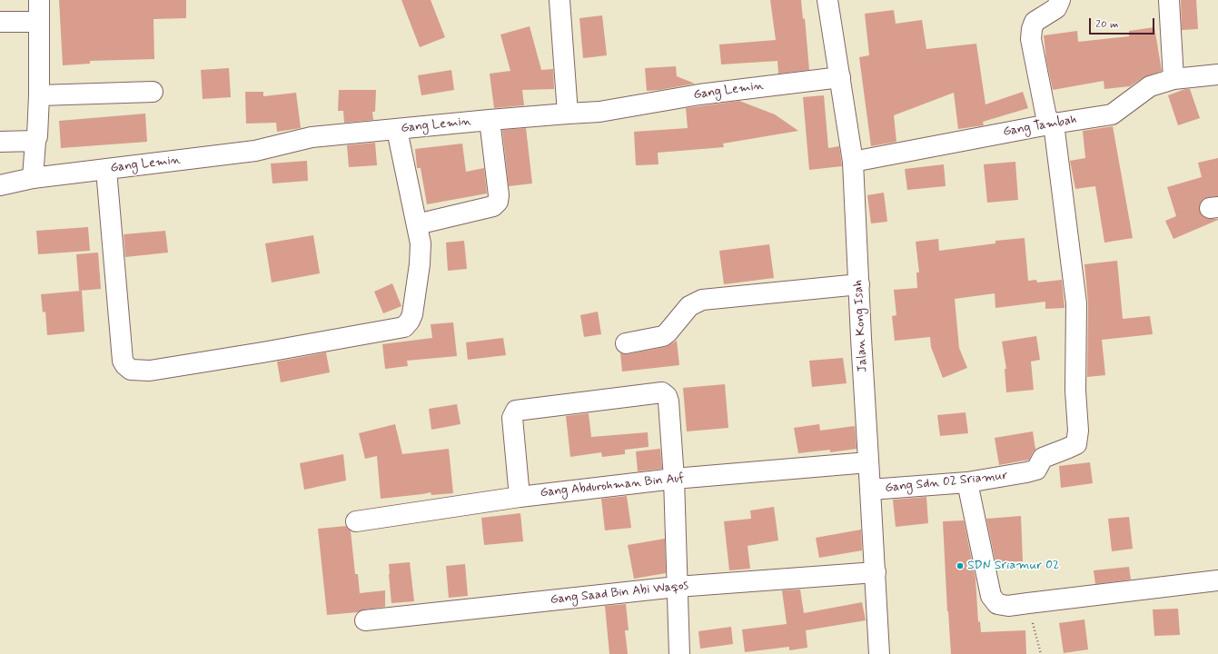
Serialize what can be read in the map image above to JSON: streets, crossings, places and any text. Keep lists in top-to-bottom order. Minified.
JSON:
{"streets":{"street":["Gang Lemin","Gang Tambah","Jalan Kong Isah","Gang Sdn 02 Sriamur","Gang Abdurohman Bin Auf","Gang Saad Bin Abi Waqos"]},"crossings":[["Gang Lemin","Jalan Kong Isah"],["Gang Tambah","Jalan Kong Isah"],["Gang Tambah","Gang Sdn 02 Sriamur"],["Jalan Kong Isah","Gang Sdn 02 Sriamur"],["Jalan Kong Isah","Gang Abdurohman Bin Auf"],["Jalan Kong Isah","Gang Saad Bin Abi Waqos"]],"places":["SDN Sriamur 02"],"scale_bar":"20 m"}
